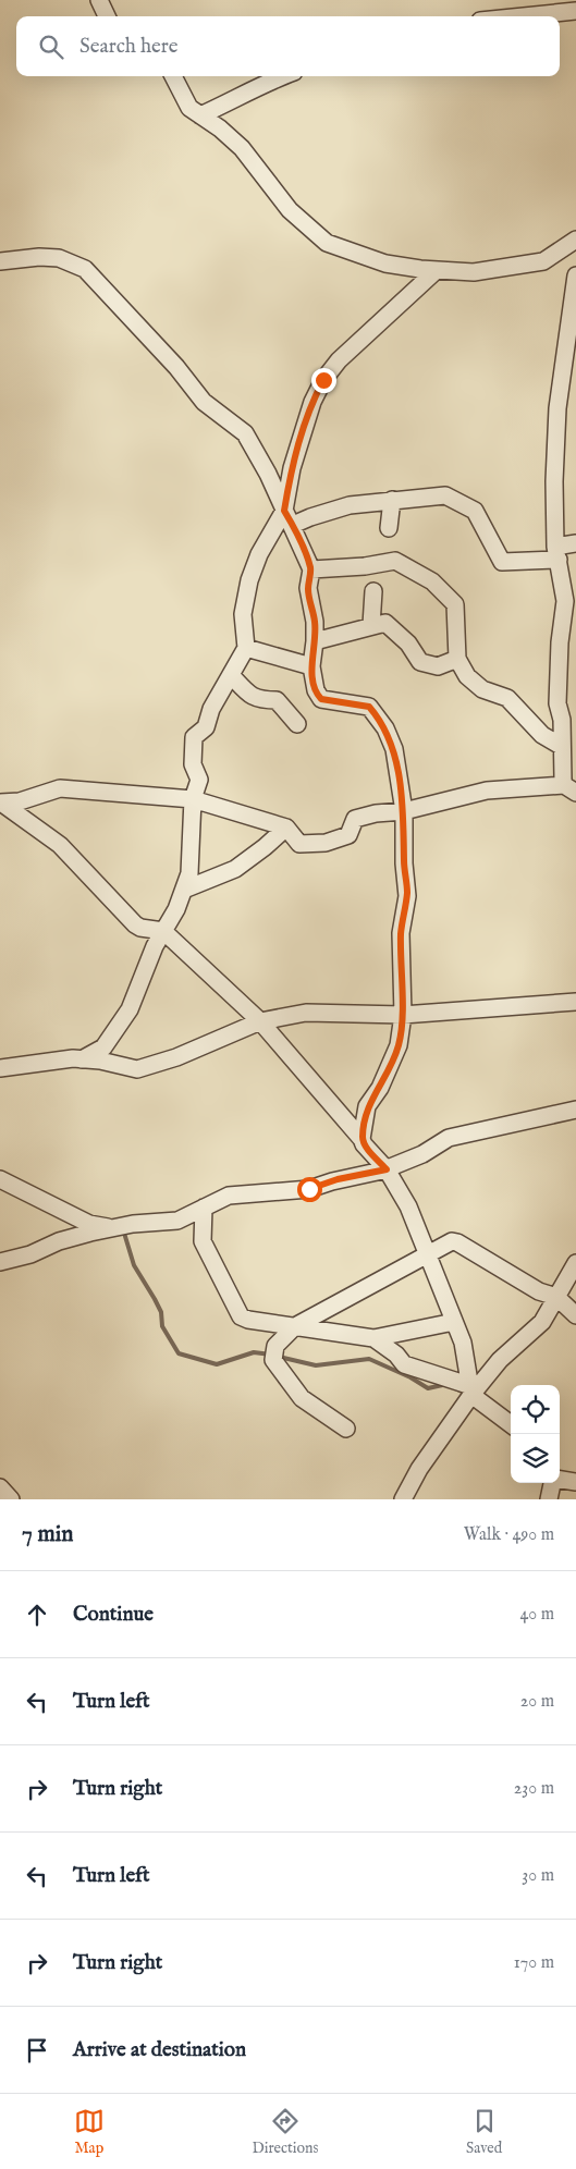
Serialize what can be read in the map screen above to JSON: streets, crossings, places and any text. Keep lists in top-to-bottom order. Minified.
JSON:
{"page":{"search":"Search here","heading":["7 min","Walk · 490 m"],"list":[["Continue","40 m"],["Turn left","20 m"],["Turn right","230 m"],["Turn left","30 m"],["Turn right","170 m"],"Arrive at destination"],"nav":["Map","Directions","Saved"]}}
